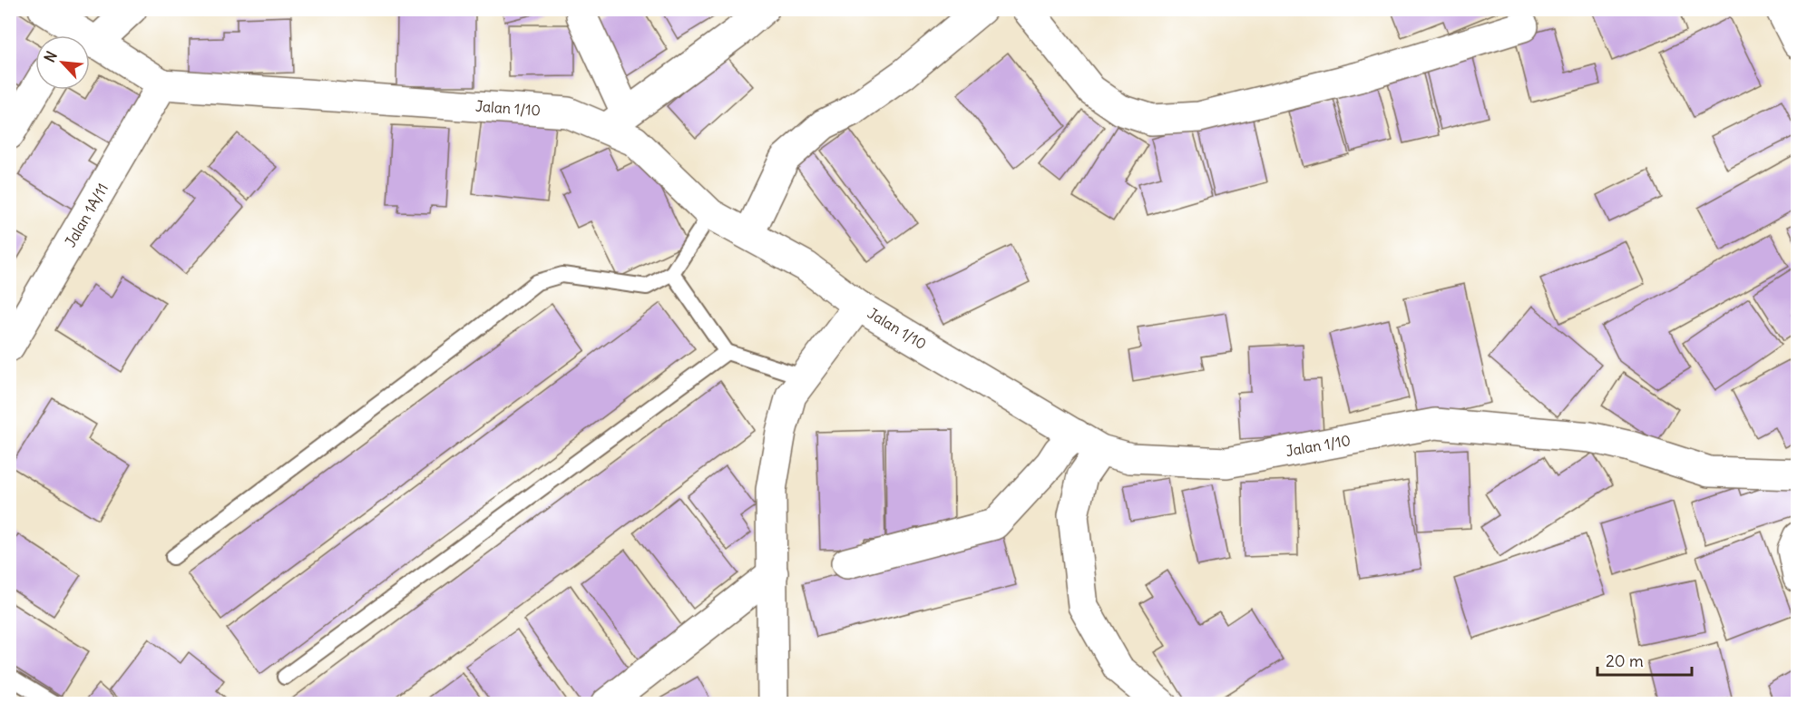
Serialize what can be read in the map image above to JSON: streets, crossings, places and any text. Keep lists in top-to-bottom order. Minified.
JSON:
{"streets":{"street":["Jalan 1/10","Jalan 1A/11"]},"crossings":[["Jalan 1/10","Jalan 1A/11"]],"scale_bar":"20 m","north":"top left"}
